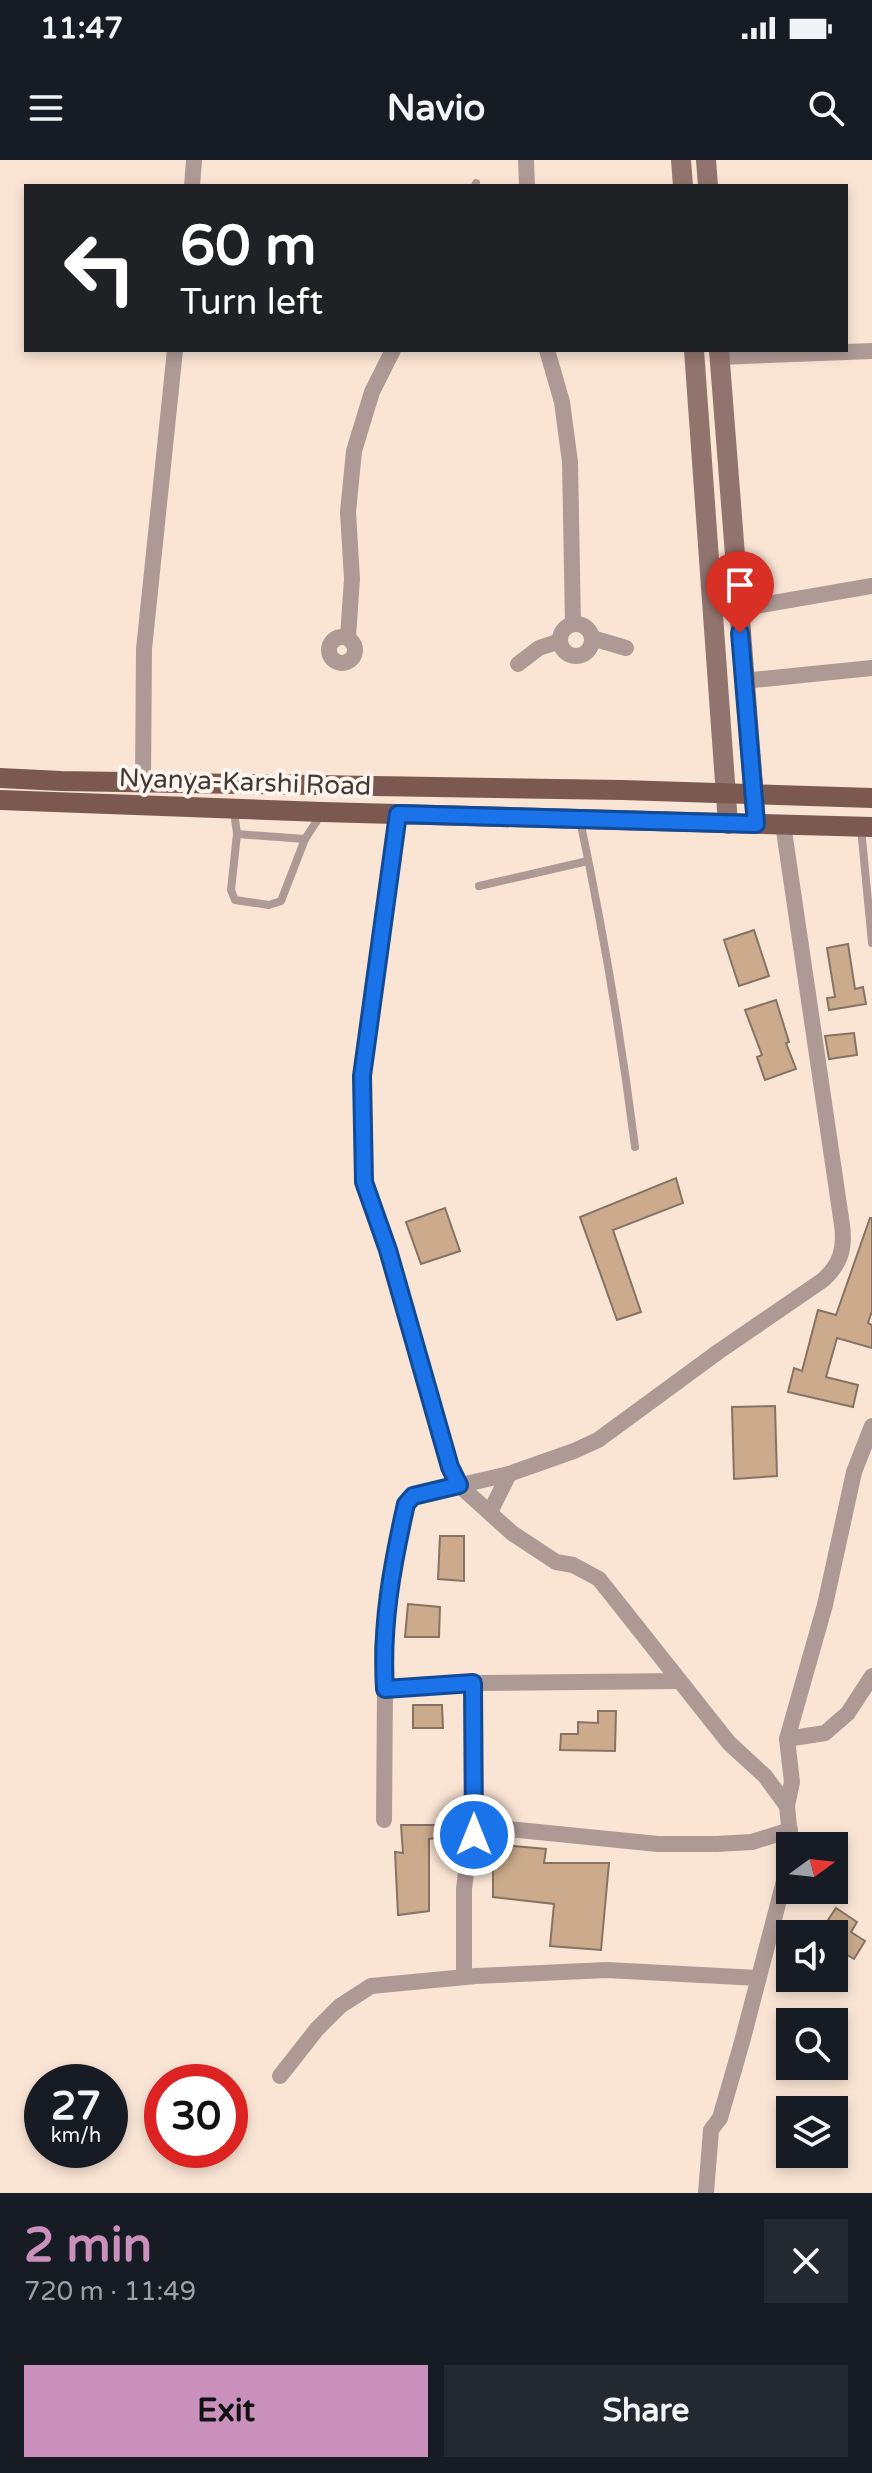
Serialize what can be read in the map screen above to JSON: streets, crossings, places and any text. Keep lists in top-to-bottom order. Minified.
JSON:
{"streets":{"main road":["Nyanya-Karshi Road"]},"north":"right","page":{"status":"11:47","header":"Navio","turn":["60 m","Turn left"],"speed":"27 km/h","limit":"30","heading":["2 min","720 m · 11:49"],"buttons":["Exit","Share"]}}
